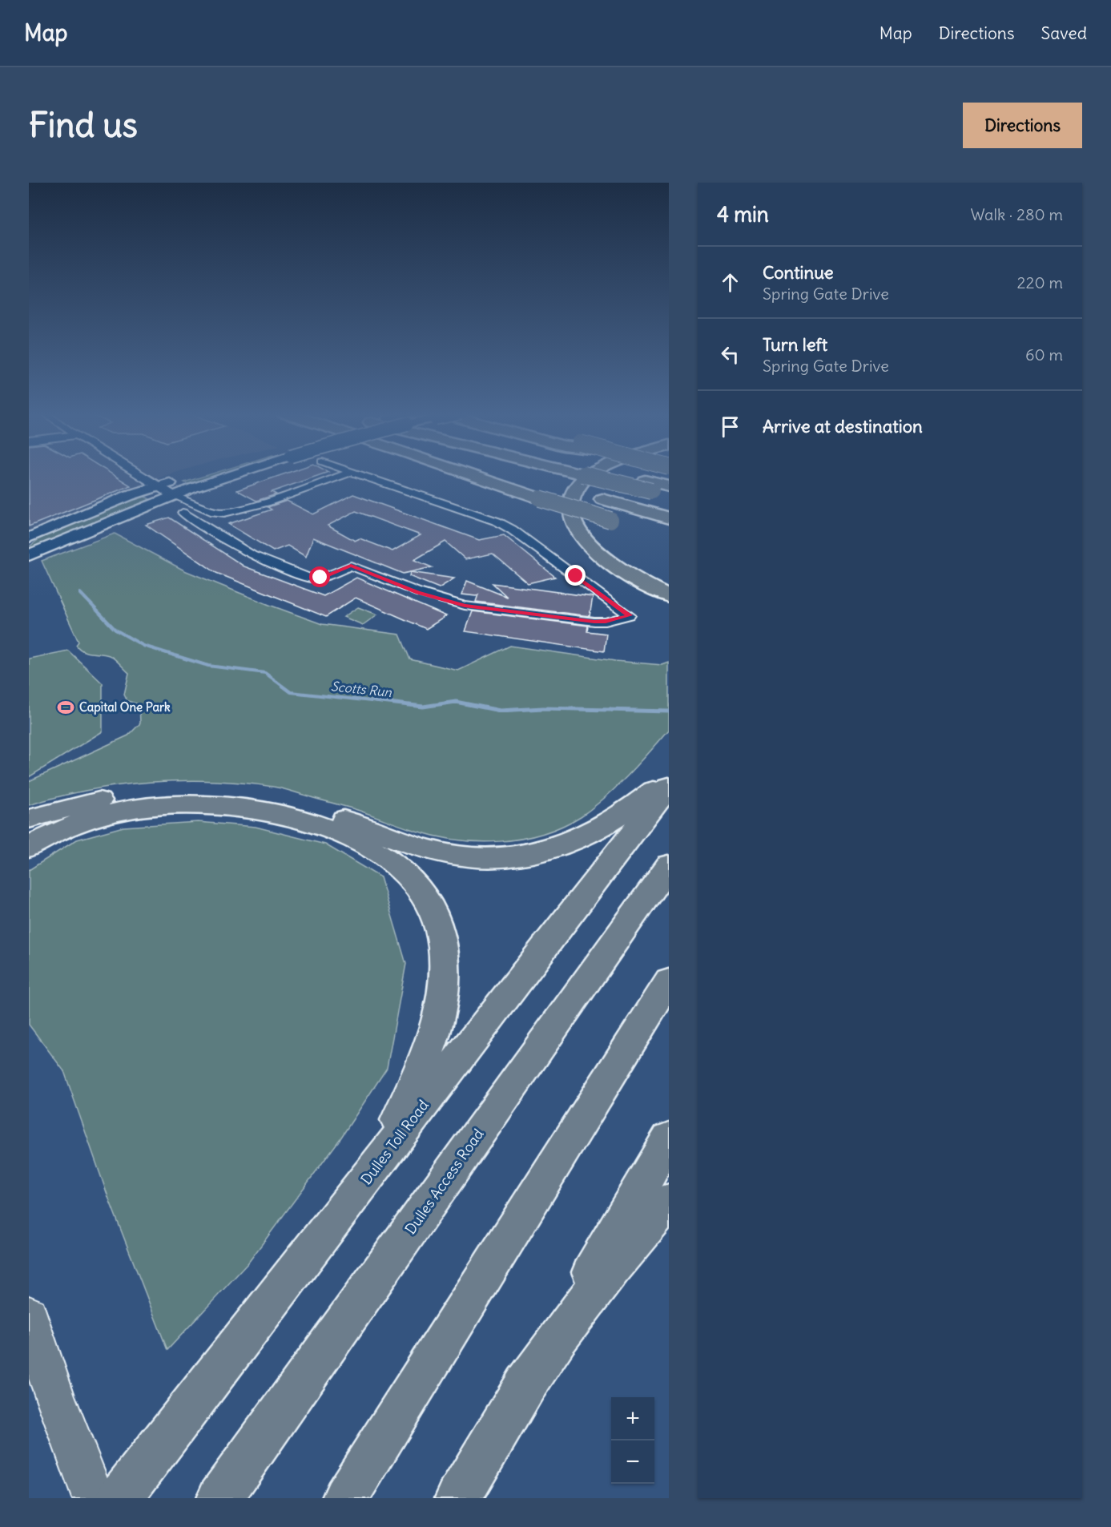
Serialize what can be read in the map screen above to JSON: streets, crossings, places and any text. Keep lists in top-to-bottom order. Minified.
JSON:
{"streets":{"highway":["Dulles Toll Road","Dulles Access Road"]},"water":["Scotts Run"],"places":{"sports":["Capital One Park"]},"page":{"header":"Map","nav":["Map","Directions","Saved"],"buttons":"Directions","title":"Find us","heading":["4 min","Walk · 280 m"],"list":[["Continue","Spring Gate Drive","220 m"],["Turn left","Spring Gate Drive","60 m"],"Arrive at destination"],"map_buttons":["+","−"]}}
